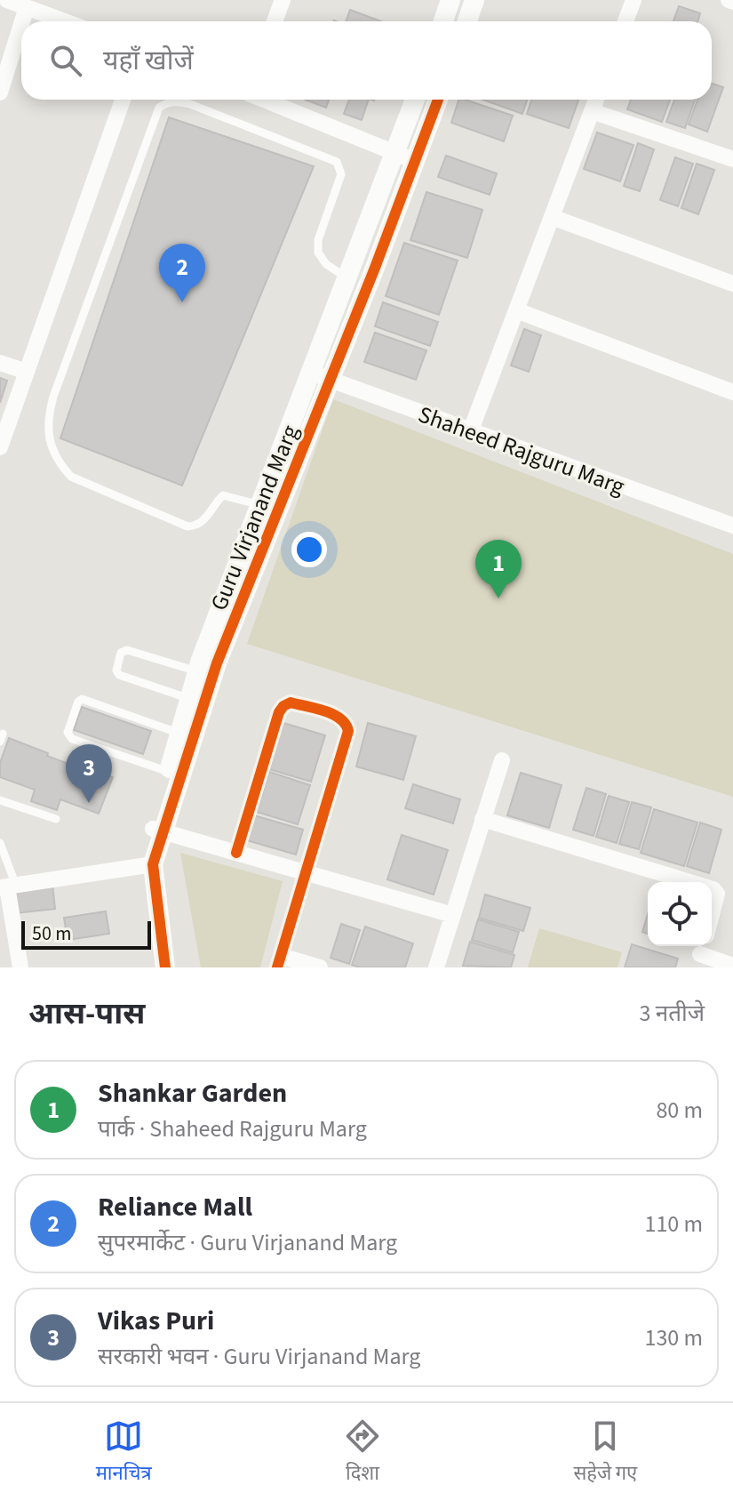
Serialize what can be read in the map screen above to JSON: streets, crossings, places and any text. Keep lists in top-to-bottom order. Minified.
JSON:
{"streets":{"street":["Shaheed Rajguru Marg","Guru Virjanand Marg"]},"crossings":[["Shaheed Rajguru Marg","Guru Virjanand Marg"]],"scale_bar":"50 m","page":{"search":"यहाँ खोजें","pins":["2","1","3"],"scale":"50 m","heading":["आस-पास","3 नतीजे"],"list":[{"mark":"1","name":"Shankar Garden","note":"पार्क · Shaheed Rajguru Marg","value":"80 m"},{"mark":"2","name":"Reliance Mall","note":"सुपरमार्केट · Guru Virjanand Marg","value":"110 m"},{"mark":"3","name":"Vikas Puri","note":"सरकारी भवन · Guru Virjanand Marg","value":"130 m"}],"nav":["मानचित्र","दिशा","सहेजे गए"]}}
